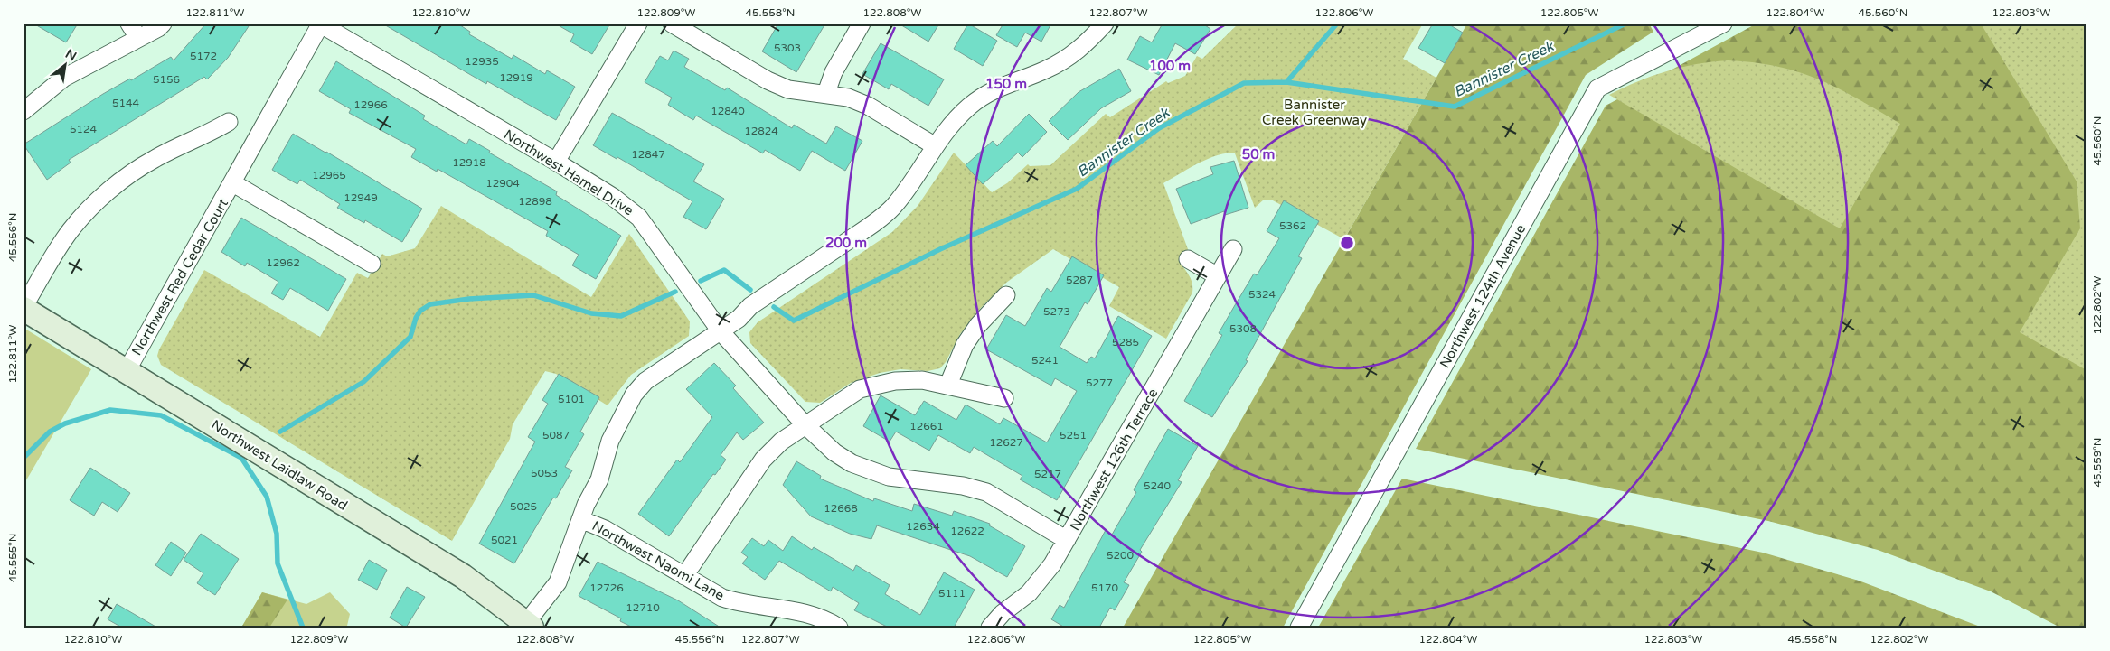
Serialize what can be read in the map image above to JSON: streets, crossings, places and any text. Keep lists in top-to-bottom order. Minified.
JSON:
{"streets":{"main road":["Northwest Laidlaw Road"],"street":["Northwest Hamel Drive","Northwest Red Cedar Court","Northwest 124th Avenue","Northwest 126th Terrace","Northwest Naomi Lane"]},"crossings":[["Northwest Hamel Drive","Northwest Red Cedar Court"],["Northwest Hamel Drive","Northwest 126th Terrace"],["Northwest Red Cedar Court","Northwest Laidlaw Road"]],"water":["Bannister Creek"],"parks":["Bannister Creek Greenway"],"house_numbers":["5303","5172","12935","12919","5156","5144","12966","12840","5124","12824","12847","12918","12965","12904","12949","12898","5362","12962","5287","5324","5273","5308","5285","5241","5277","5101","12661","5087","5251","12627","5053","5217","5240","5025","12668","12634","12622","5021","5200","12726","5170","5111","12710"],"north":"top right","coordinates":["122.811°W","122.810°W","122.809°W","45.558°N","122.808°W","122.807°W","122.806°W","122.805°W","122.804°W","45.560°N","122.803°W","45.556°N","122.802°W","45.559°N","45.555°N"],"rings":["100 m","150 m","50 m","200 m"]}
